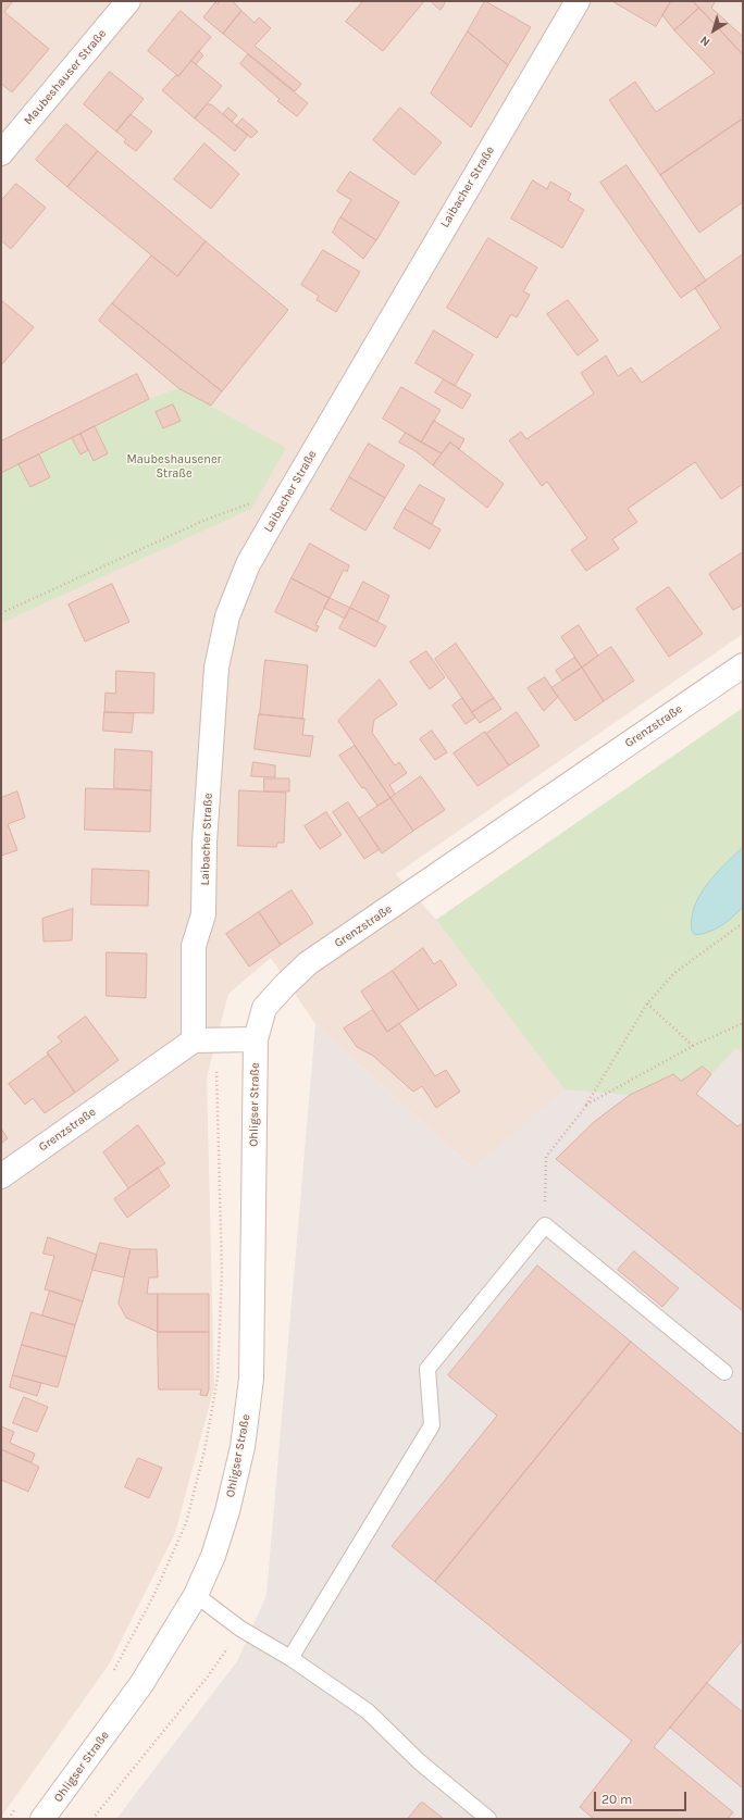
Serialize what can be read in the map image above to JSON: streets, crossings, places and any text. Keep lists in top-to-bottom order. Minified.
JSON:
{"streets":{"street":["Maubeshauser Straße","Laibacher Straße","Grenzstraße","Ohligser Straße"]},"crossings":[["Laibacher Straße","Grenzstraße"],["Grenzstraße","Ohligser Straße"]],"parks":["Maubeshausener Straße"],"scale_bar":"20 m","north":"bottom left"}
